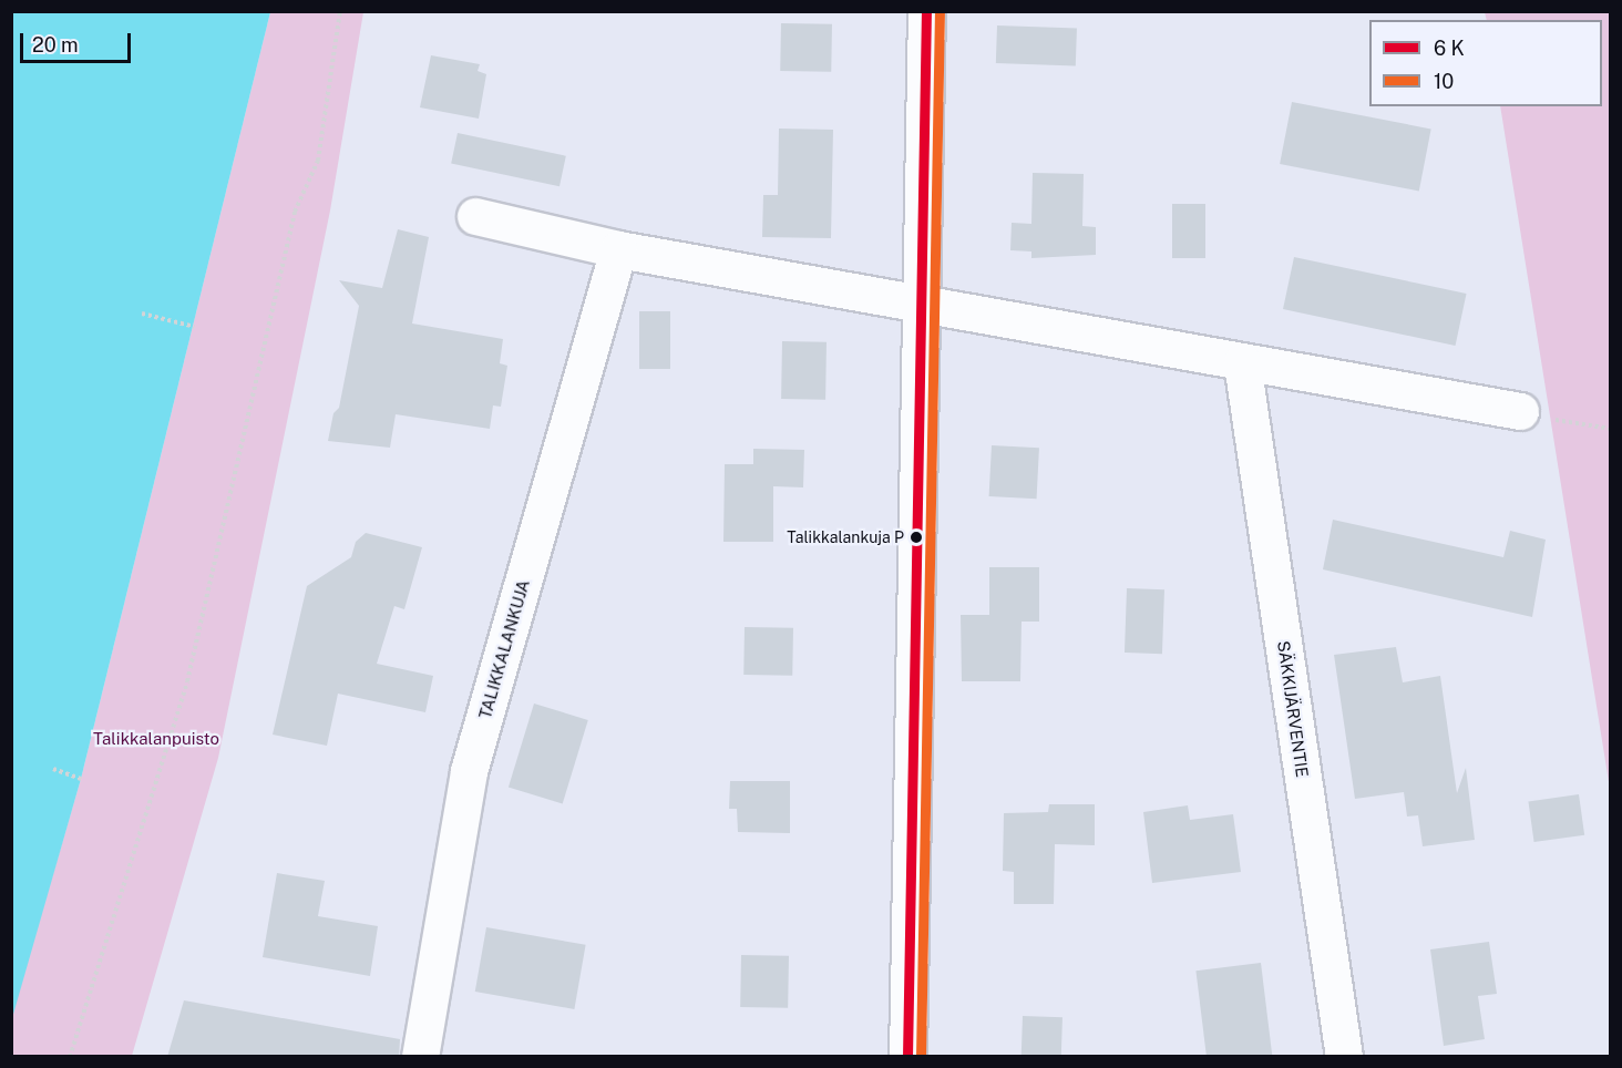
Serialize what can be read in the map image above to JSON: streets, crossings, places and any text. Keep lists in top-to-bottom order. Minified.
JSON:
{"streets":{"street":["TALIKKALANKUJA","SÄKKIJÄRVENTIE"]},"parks":["Talikkalanpuisto"],"places":["Talikkalankuja P"],"lines":["transit line 10"],"legend":["6 K","10"],"scale_bar":"20 m"}
